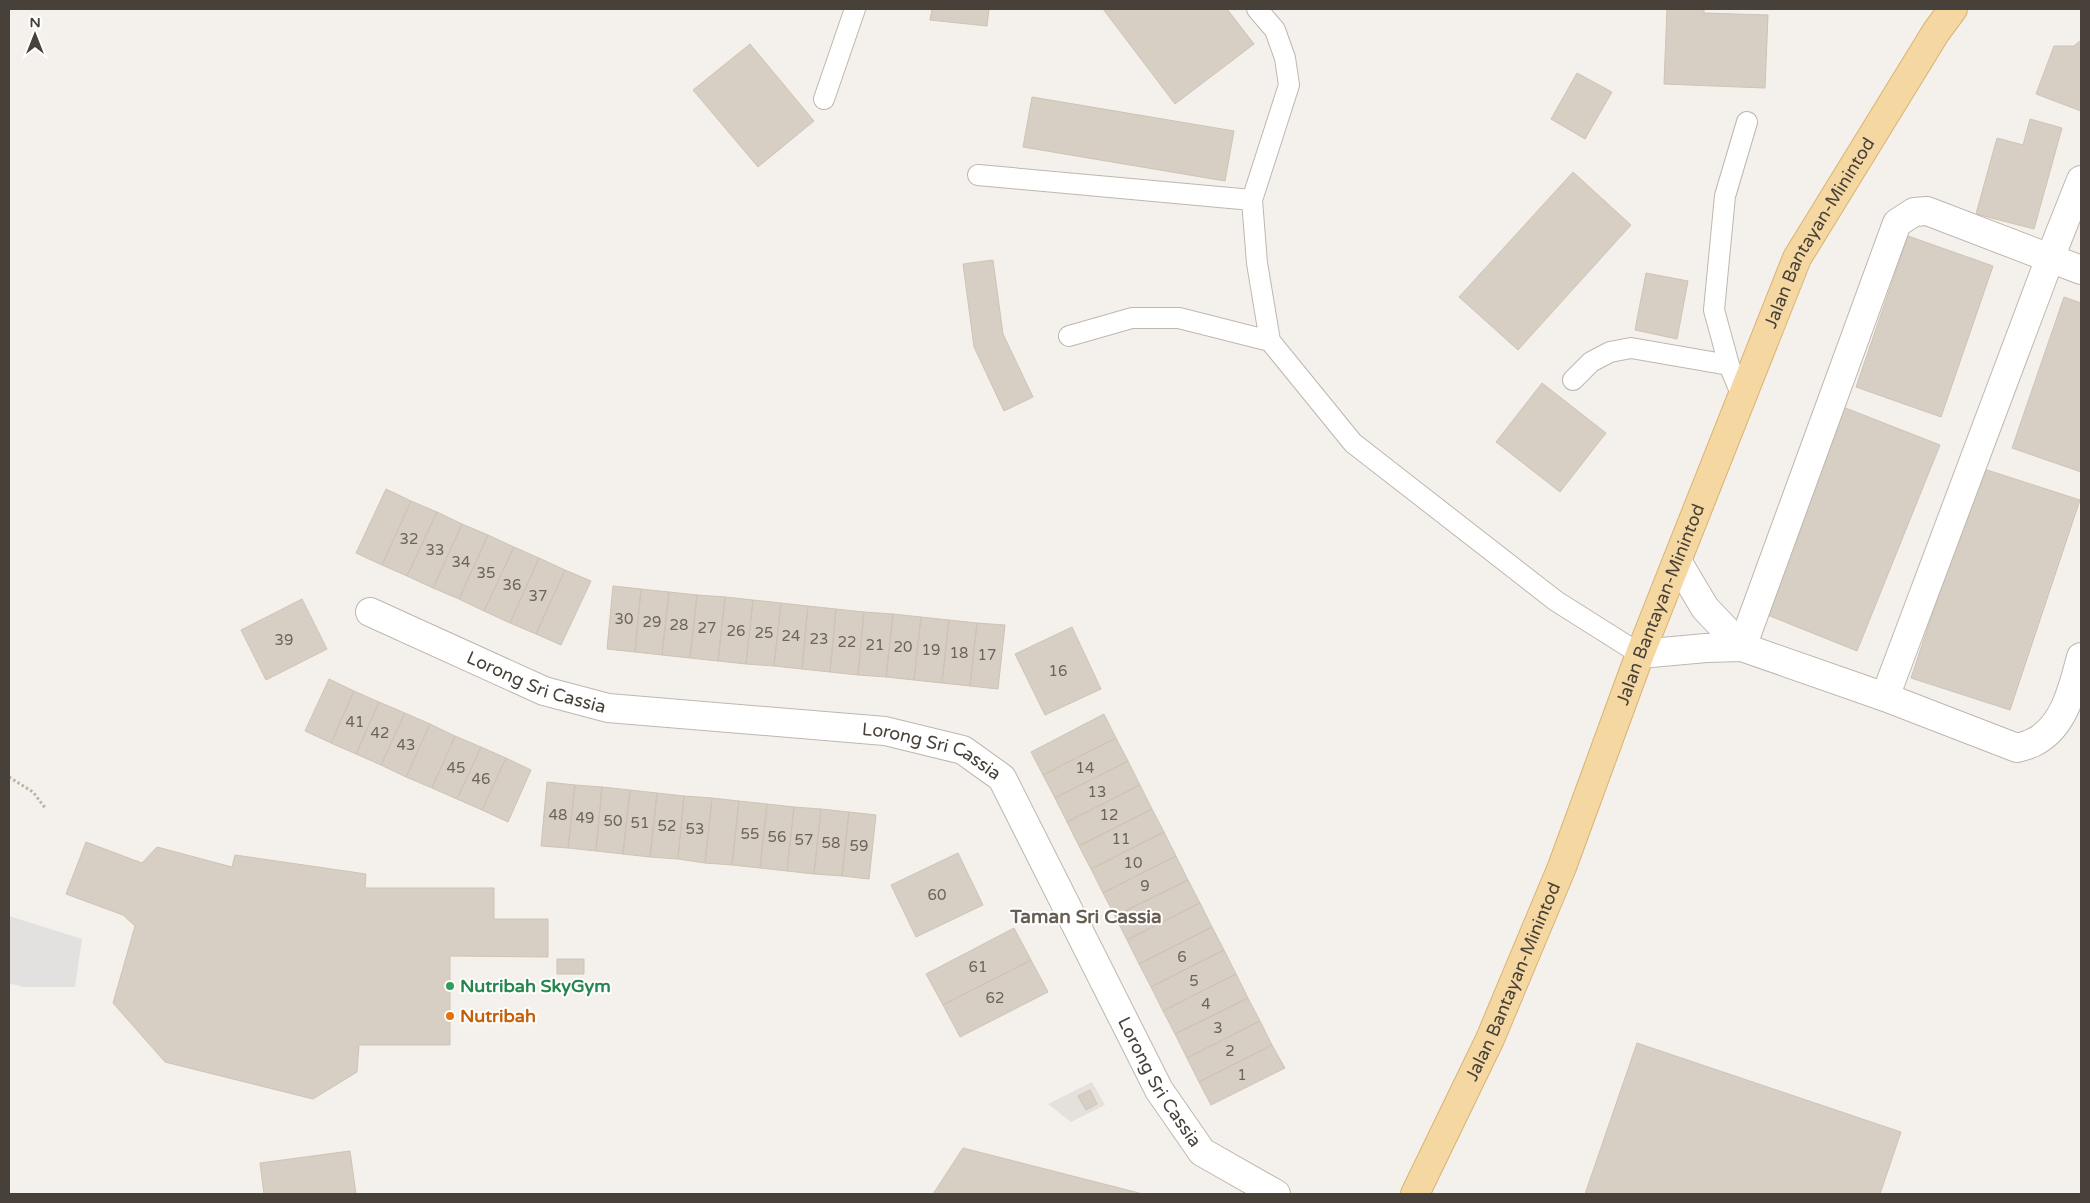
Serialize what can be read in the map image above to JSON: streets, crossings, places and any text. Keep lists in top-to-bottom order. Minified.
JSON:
{"streets":{"main road":["Jalan Bantayan-Minintod"],"street":["Lorong Sri Cassia"]},"districts":["Taman Sri Cassia"],"places":["Nutribah SkyGym","Nutribah"],"house_numbers":["32","33","34","35","36","37","30","29","28","27","26","25","24","23","39","22","21","20","19","18","17","16","41","42","43","45","14","46","13","48","12","49","50","51","52","53","55","56","11","57","58","59","10","9","60","6","61","5","62","4","3","2","1"],"north":"top"}
